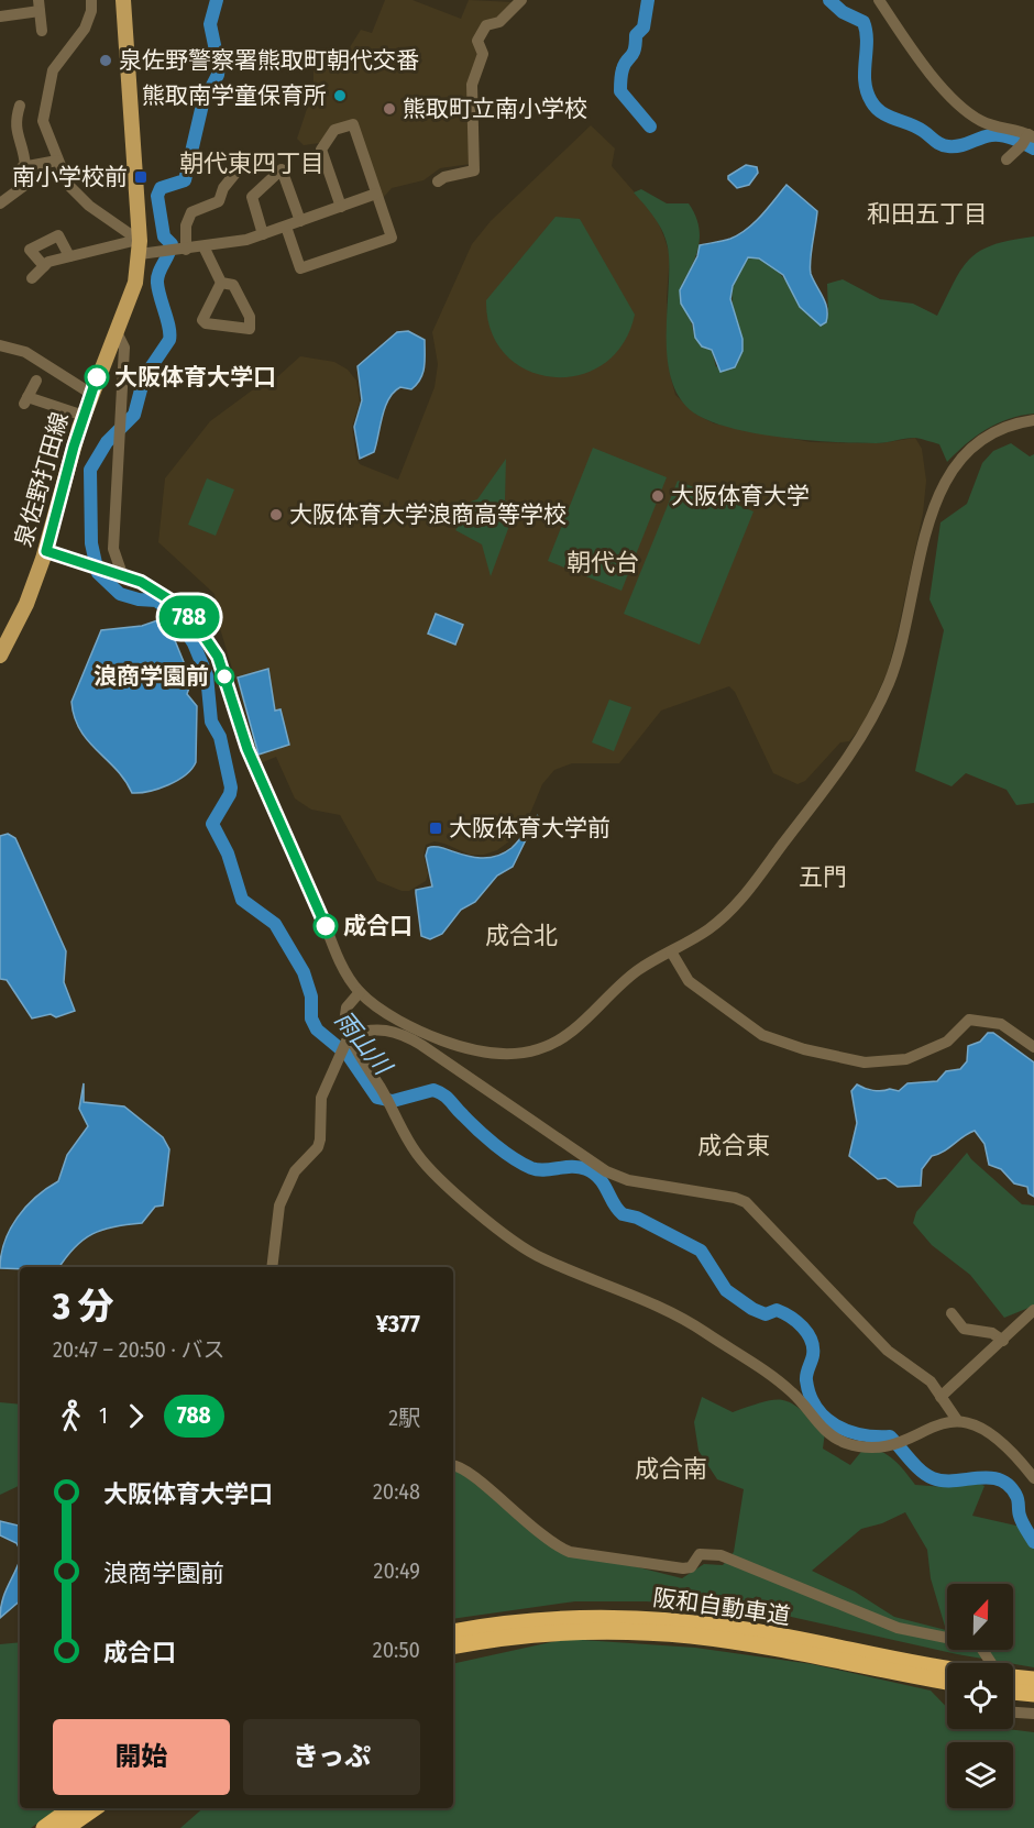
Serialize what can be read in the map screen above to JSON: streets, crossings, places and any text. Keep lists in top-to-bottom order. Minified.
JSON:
{"streets":{"highway":["阪和自動車道"],"main road":["泉佐野打田線"]},"districts":["朝代東四丁目","和田五丁目","朝代台","五門","成合北","成合東","成合南"],"water":["雨山川"],"places":{"other":["泉佐野警察署熊取町朝代交番","熊取南学童保育所","熊取町立南小学校","大阪体育大学口","大阪体育大学","大阪体育大学浪商高等学校","浪商学園前","成合口"],"transit":["南小学校前","大阪体育大学前"]},"lines":["bus line 788"],"north":"top","page":{"on_map":"788","heading":["3 分","20:47 – 20:50 · バス","¥377"],"legs":["1","788","2駅"],"list":[{"name":"大阪体育大学口","value":"20:48"},{"name":"浪商学園前","value":"20:49"},{"name":"成合口","value":"20:50"}],"buttons":["開始","きっぷ"]}}
